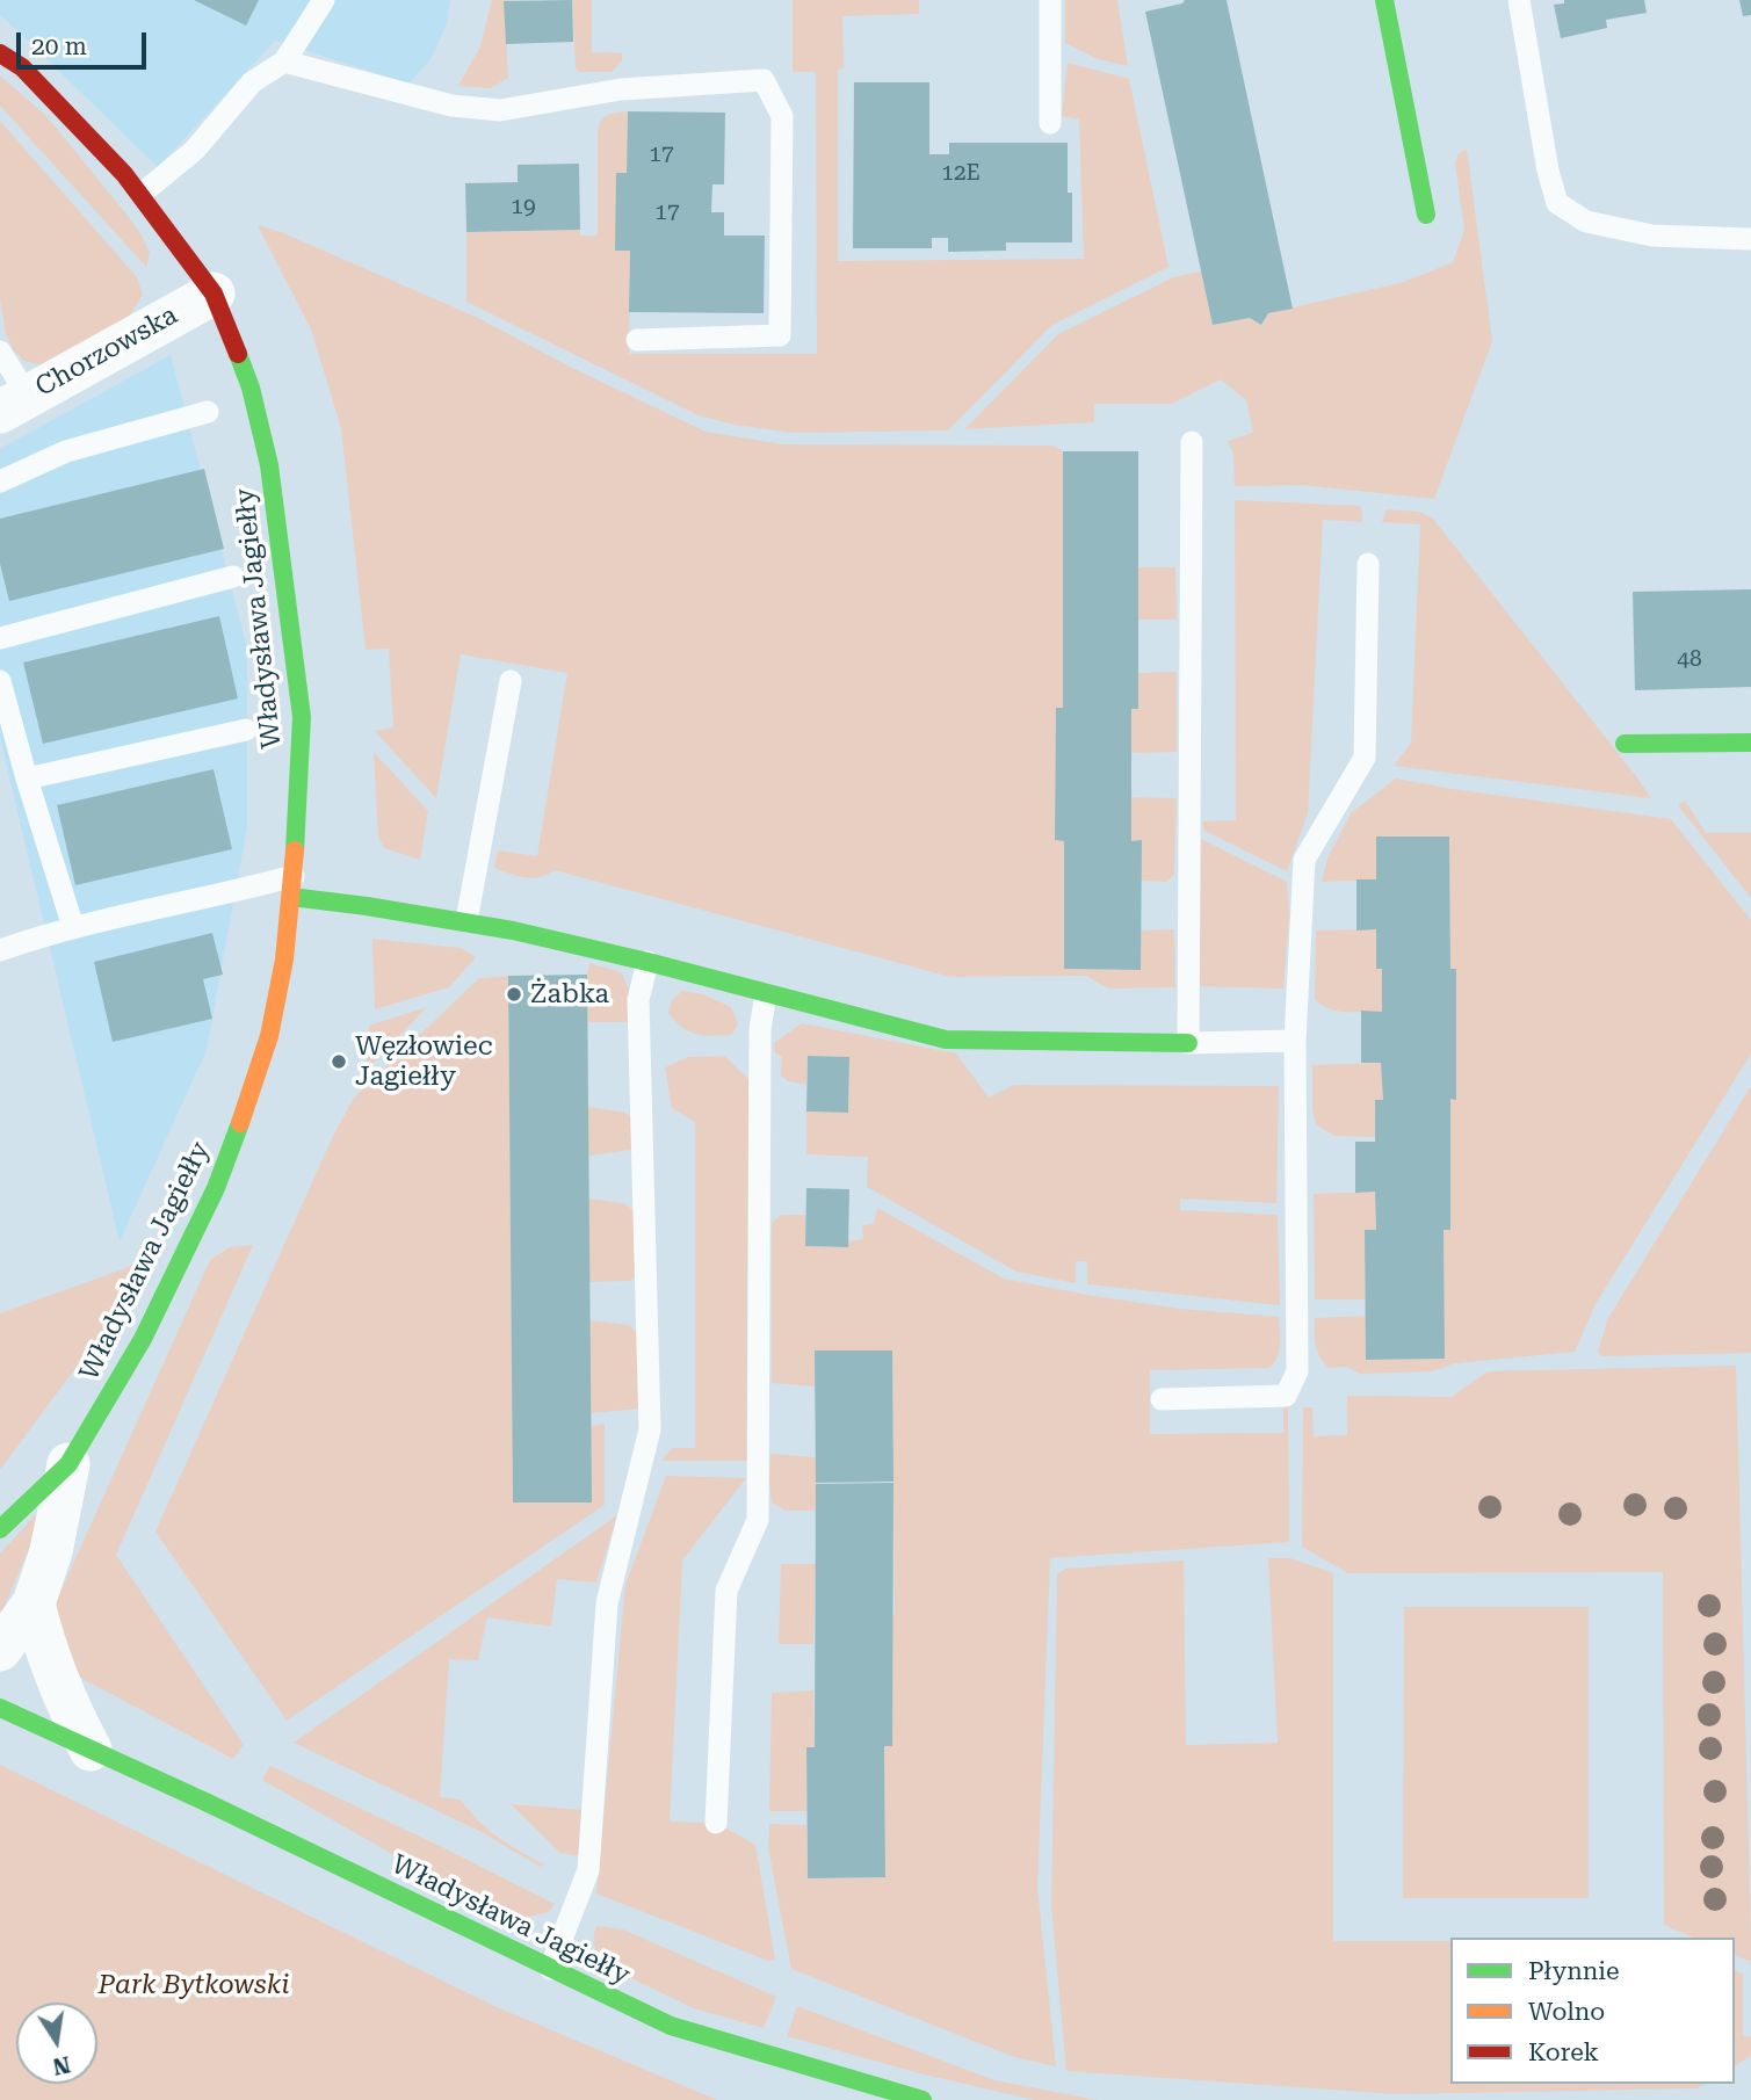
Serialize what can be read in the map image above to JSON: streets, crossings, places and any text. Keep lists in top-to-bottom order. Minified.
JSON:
{"streets":{"street":["Chorzowska","Władysława Jagiełły"]},"crossings":[["Chorzowska","Władysława Jagiełły"]],"parks":["Park Bytkowski"],"places":["Żabka","Węzłowiec Jagiełły"],"house_numbers":["17","12E","19","17","48"],"legend":["Płynnie","Wolno","Korek"],"scale_bar":"20 m","north":"bottom"}
